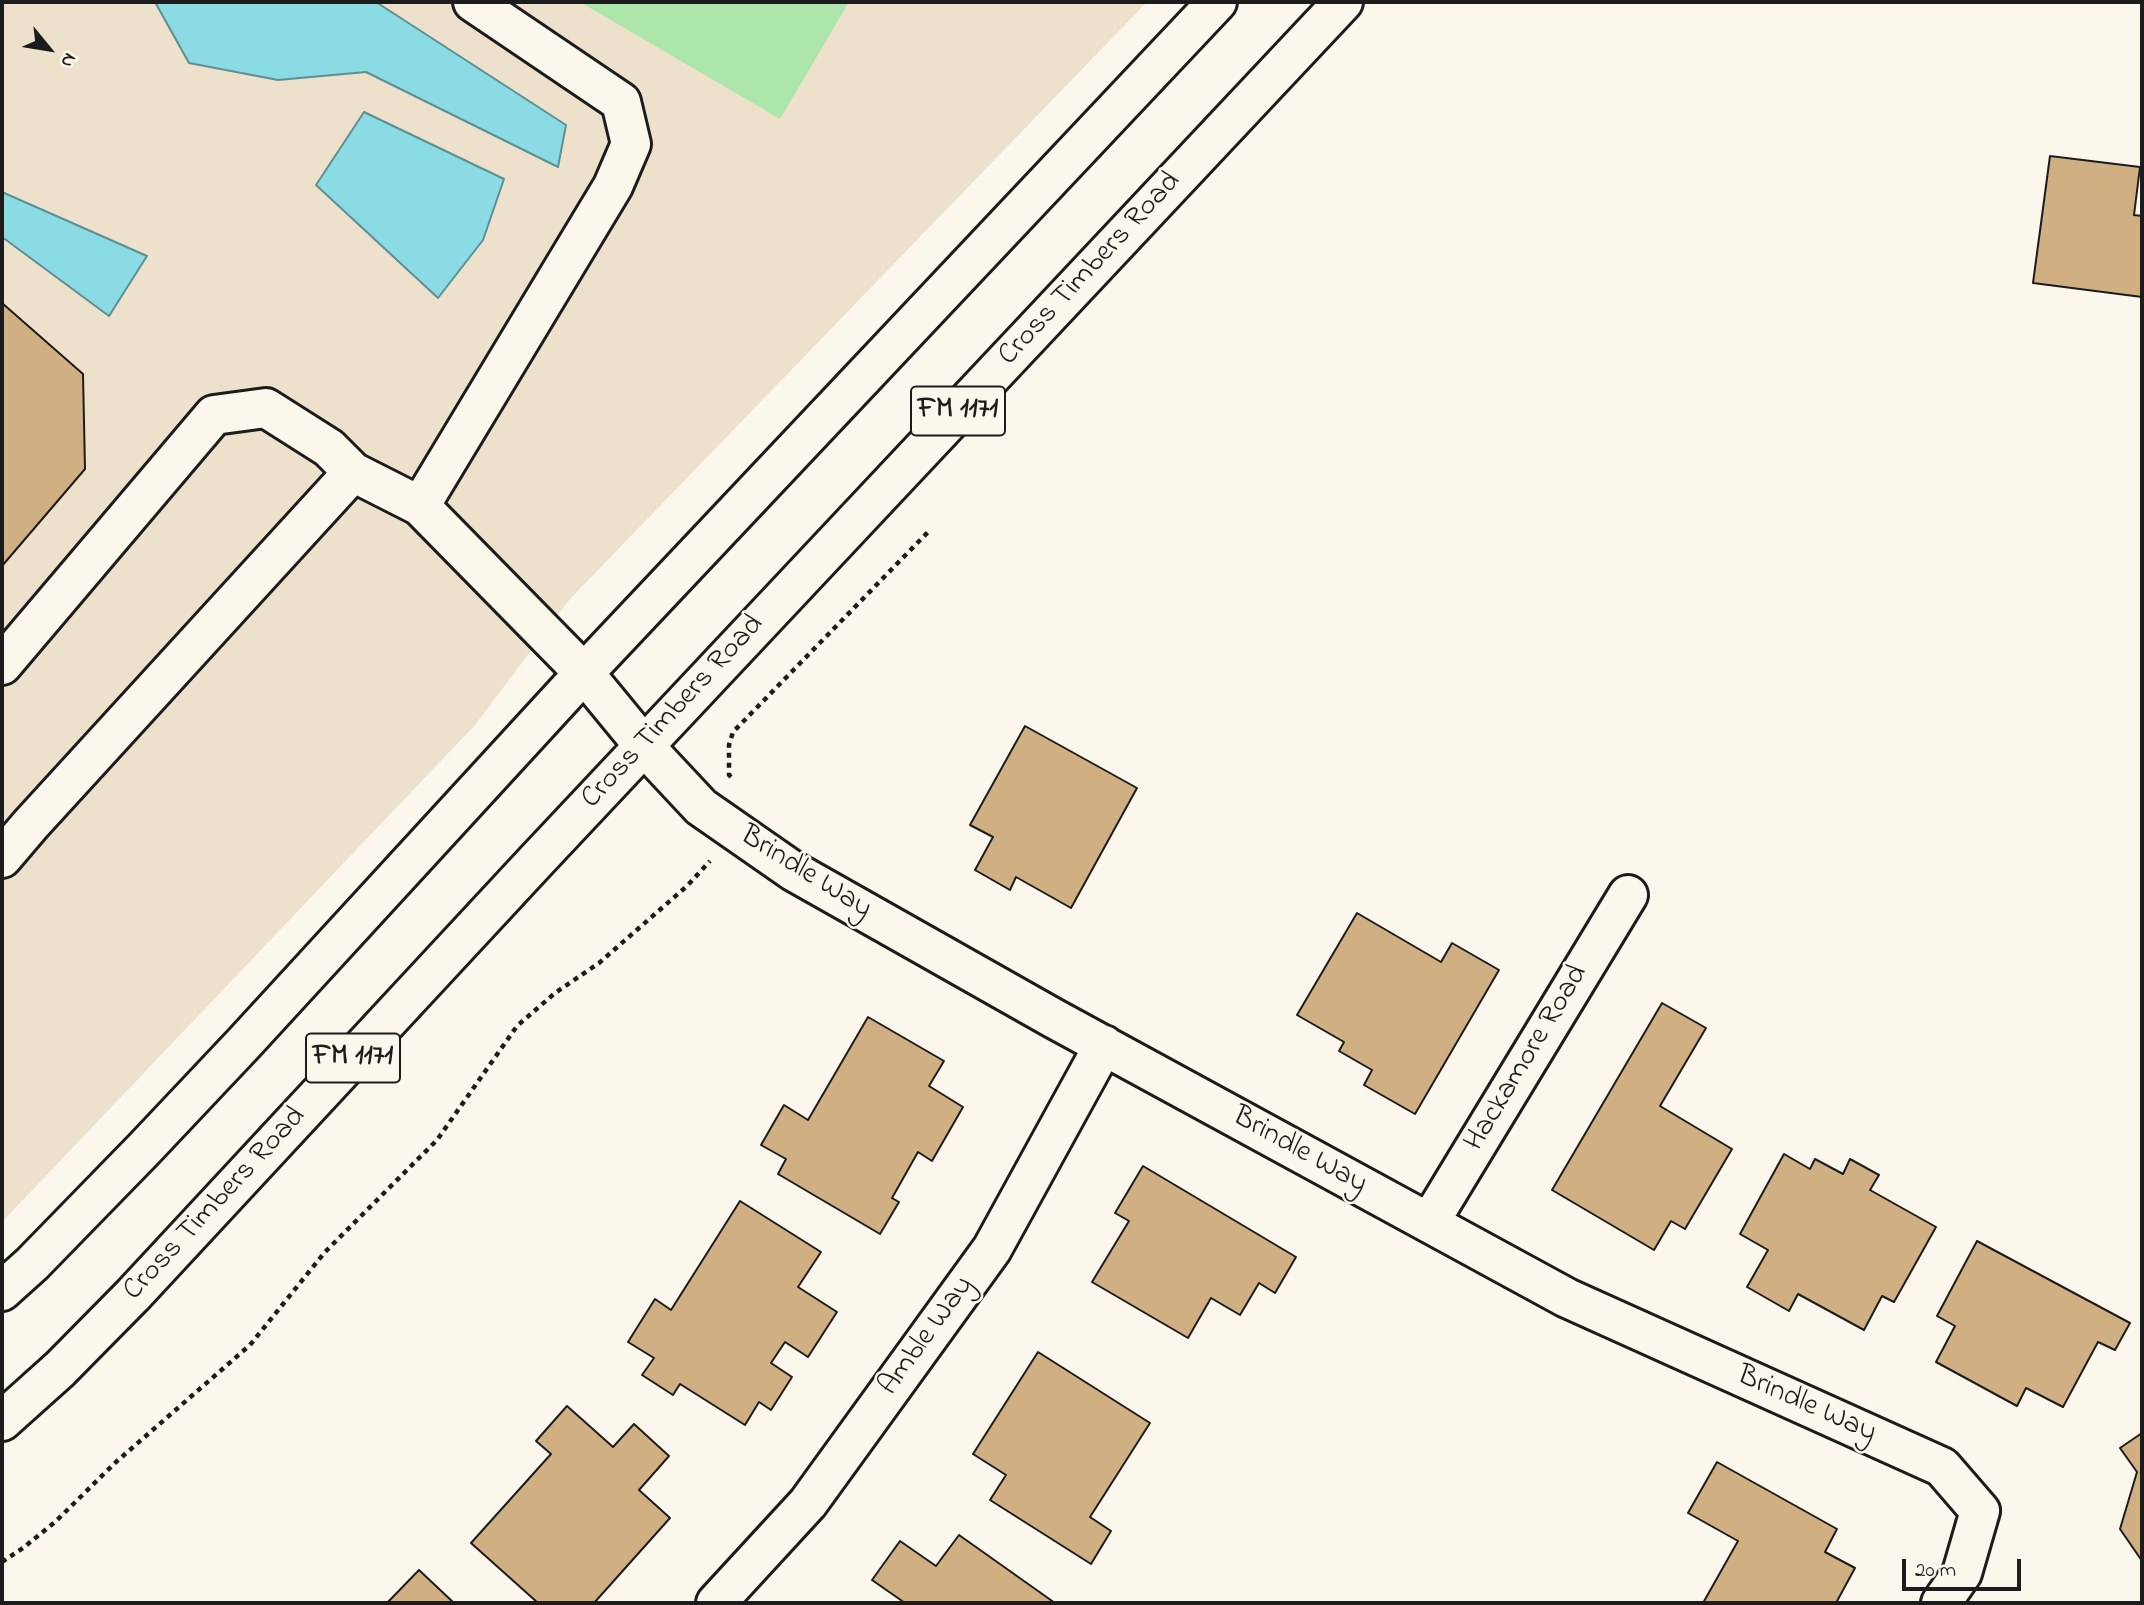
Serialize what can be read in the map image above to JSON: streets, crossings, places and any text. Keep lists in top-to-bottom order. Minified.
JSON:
{"streets":{"main road":["Cross Timbers Road","FM 1171","Brindle Way","Hackamore Road","Amble Way"]},"crossings":[["Cross Timbers Road","Brindle Way"],["FM 1171","Brindle Way"],["Brindle Way","Hackamore Road"],["Brindle Way","Amble Way"]],"scale_bar":"20 m","north":"bottom right"}
